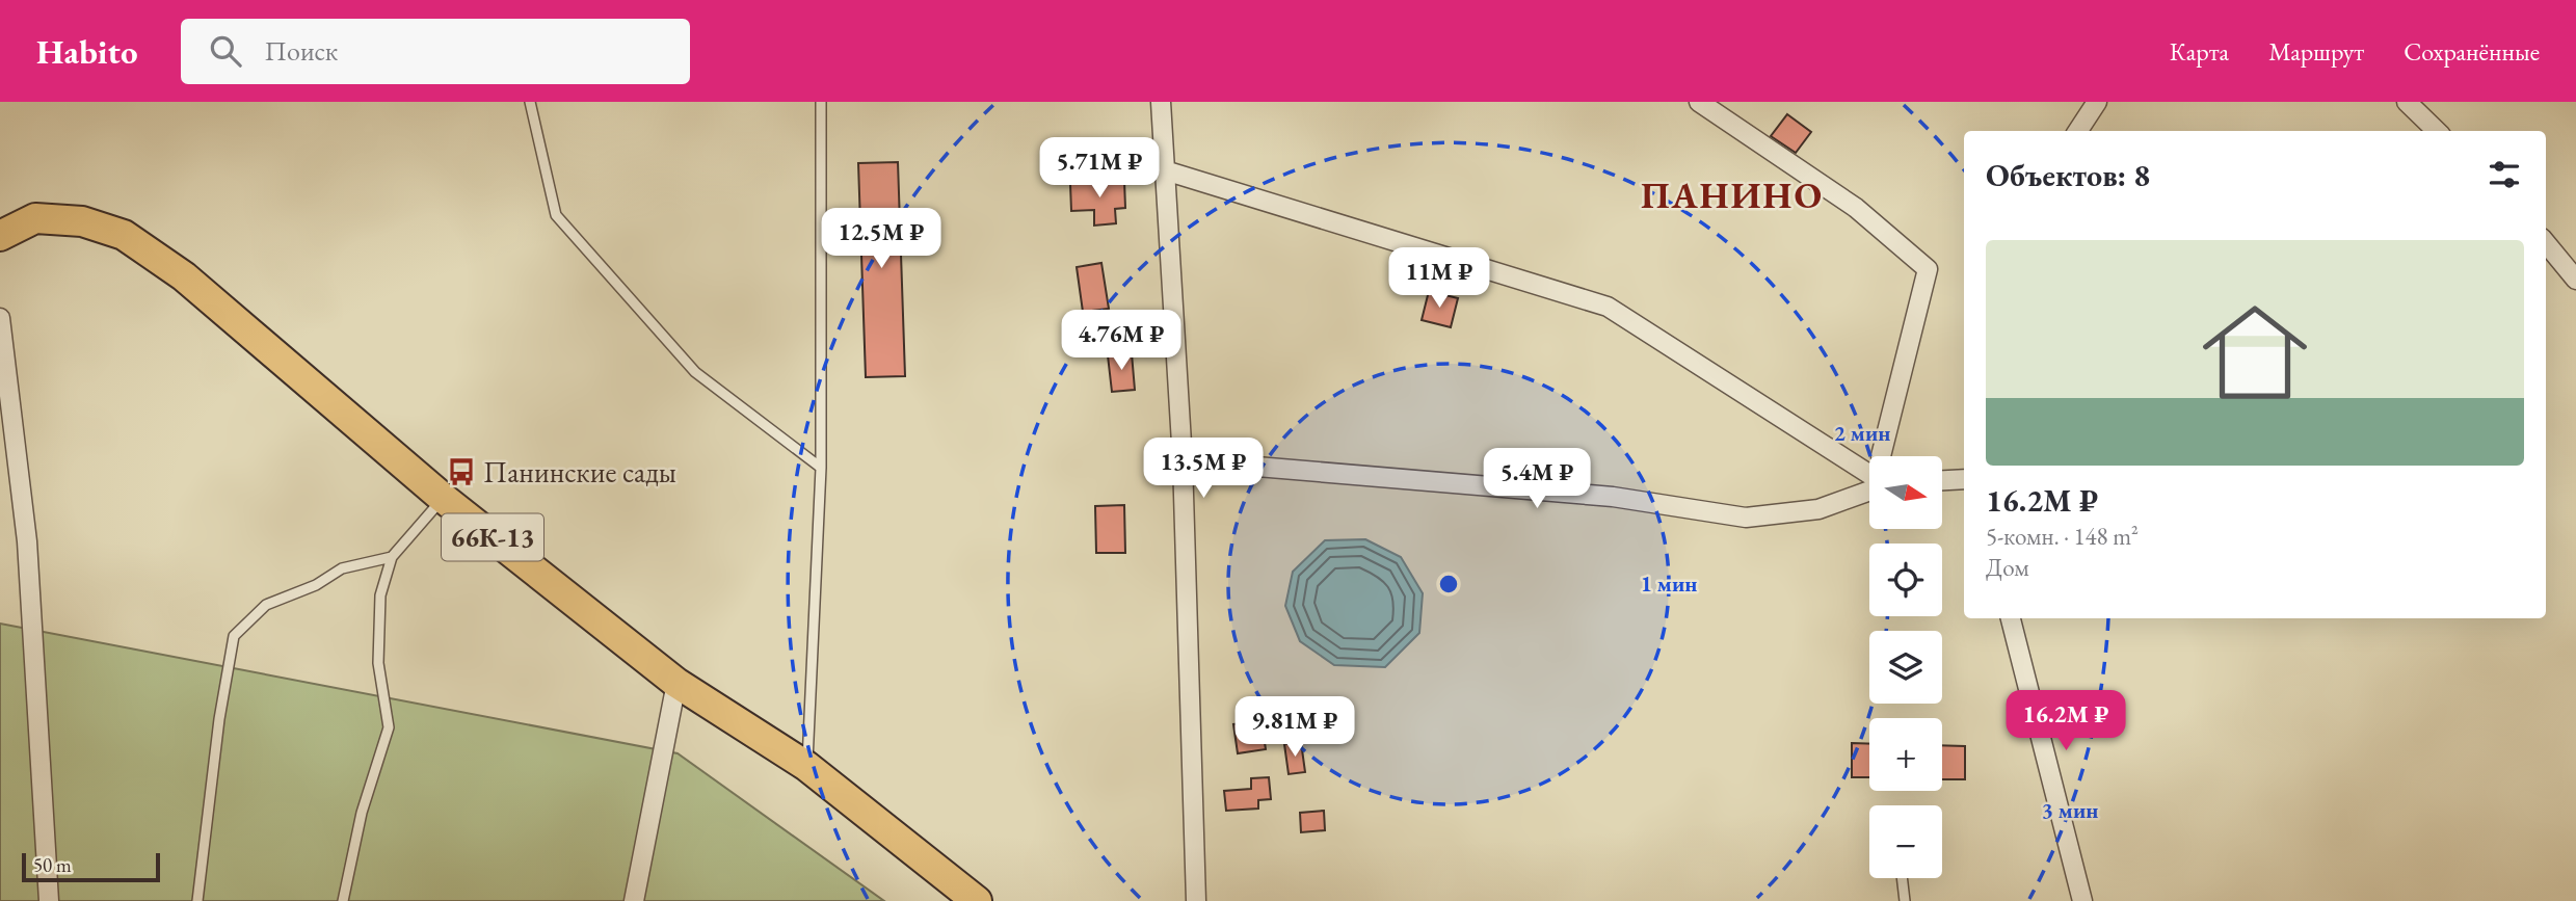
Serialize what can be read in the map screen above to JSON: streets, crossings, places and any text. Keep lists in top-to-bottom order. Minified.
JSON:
{"streets":{"main road":["66К-13"]},"districts":["ПАНИНО"],"places":{"bus stop":["Панинские сады"]},"scale_bar":"50 m","north":"right","page":{"header":"Habito","search":"Поиск","nav":["Карта","Маршрут","Сохранённые"],"heading":"Объектов: 8","price":["5.71M ₽","12.5M ₽","11M ₽","4.76M ₽","13.5M ₽","5.4M ₽","16.2M ₽","9.81M ₽"],"list":[{"name":"16.2M ₽","note":"5-комн. · 148 m² · Дом"}],"map_buttons":["+","−"],"scale":"50 m"},"rings":["2 мин","1 мин","3 мин"]}
